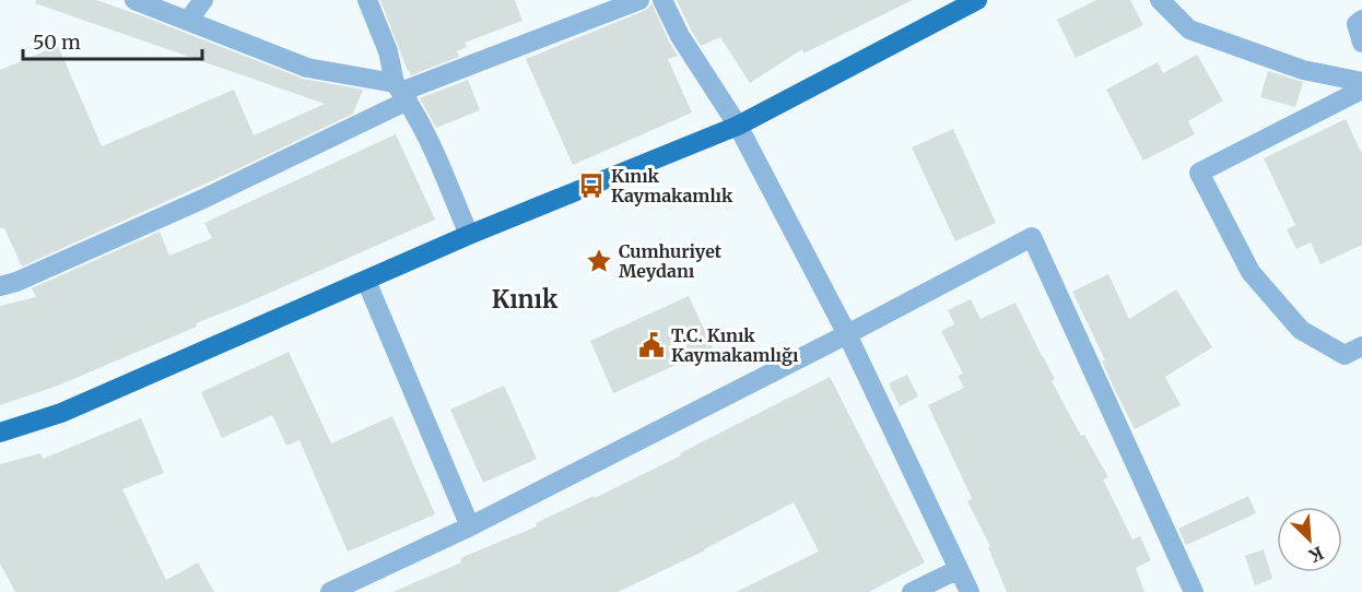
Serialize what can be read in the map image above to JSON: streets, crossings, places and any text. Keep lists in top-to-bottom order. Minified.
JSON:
{"districts":["Kınık"],"places":{"bus stop":["Kınık Kaymakamlık"],"place":["Cumhuriyet Meydanı"],"public building":["T.C. Kınık Kaymakamlığı"]},"scale_bar":"50 m","north":"bottom right"}
